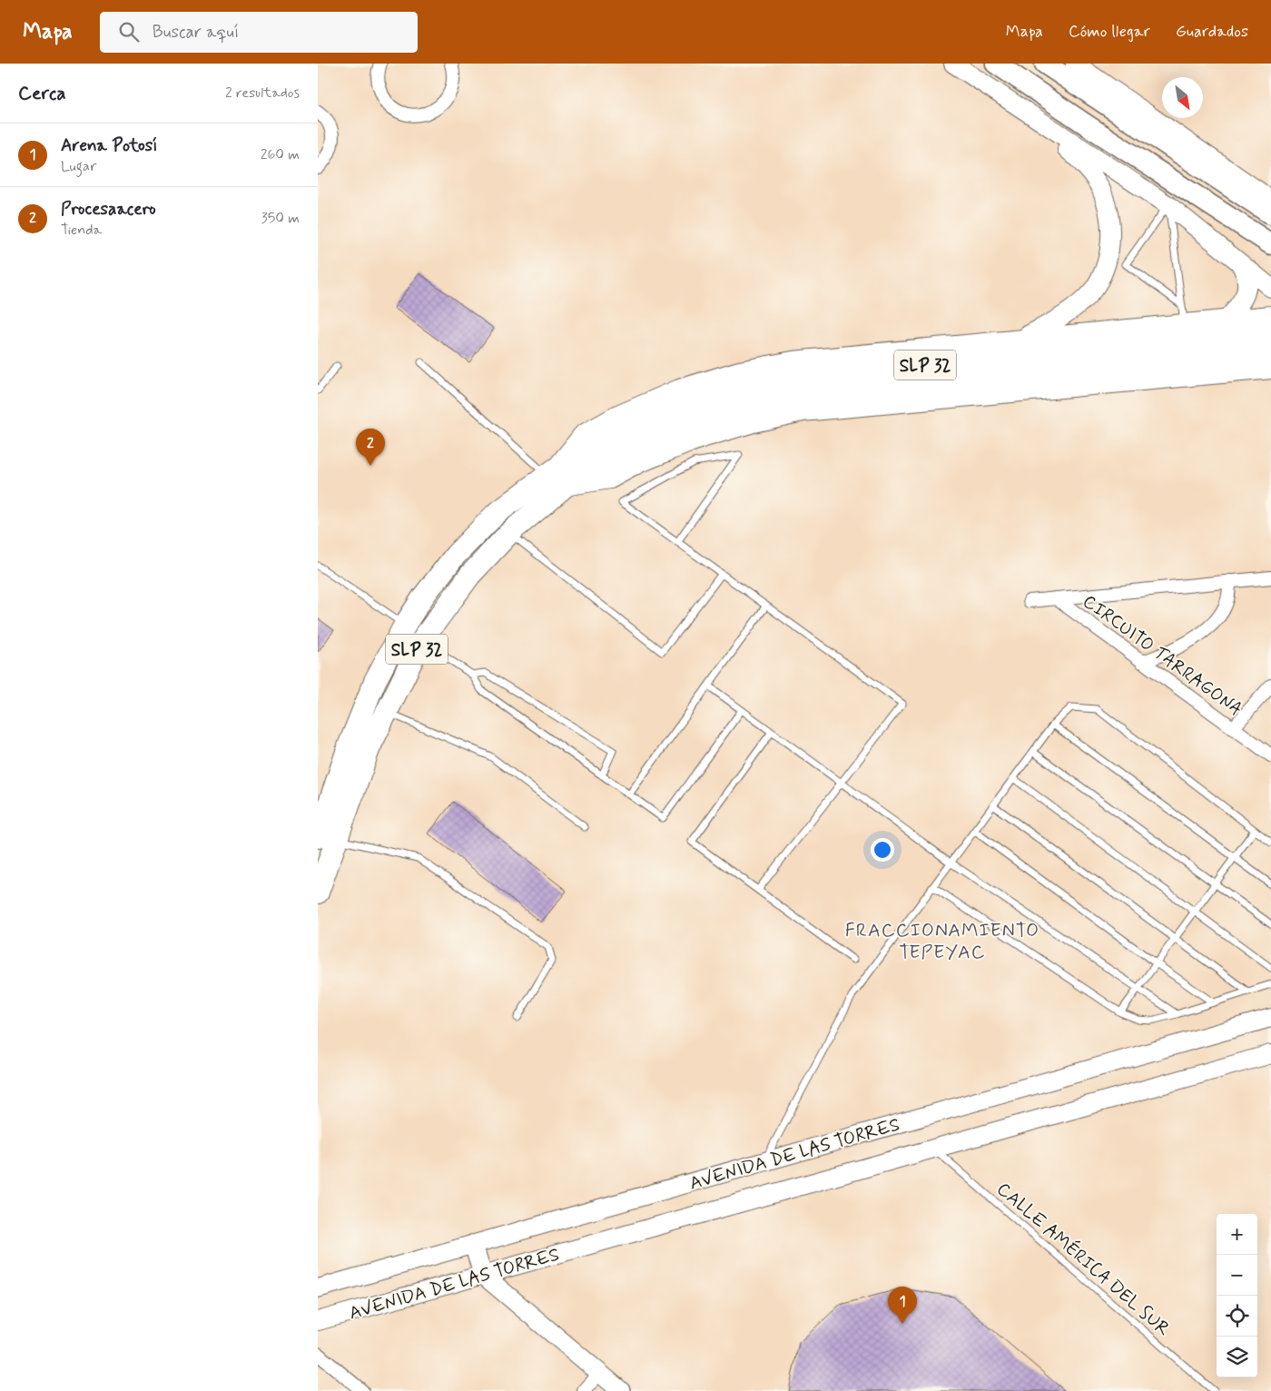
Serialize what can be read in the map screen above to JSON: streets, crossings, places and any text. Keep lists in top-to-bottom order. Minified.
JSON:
{"streets":{"highway":["SLP 32"],"main road":["AVENIDA DE LAS TORRES"],"street":["CIRCUITO TARRAGONA"],"lane":["CALLE AMÉRICA DEL SUR"]},"crossings":[["AVENIDA DE LAS TORRES","CALLE AMÉRICA DEL SUR"]],"districts":["FRACCIONAMIENTO TEPEYAC"],"north":"bottom right","page":{"header":"Mapa","search":"Buscar aquí","nav":["Mapa","Cómo llegar","Guardados"],"heading":["Cerca","2 resultados"],"list":[{"mark":"1","name":"Arena Potosí","note":"Lugar","value":"260 m"},{"mark":"2","name":"Procesaacero","note":"Tienda","value":"350 m"}],"pins":["2","1"],"map_buttons":["+","−"]}}
